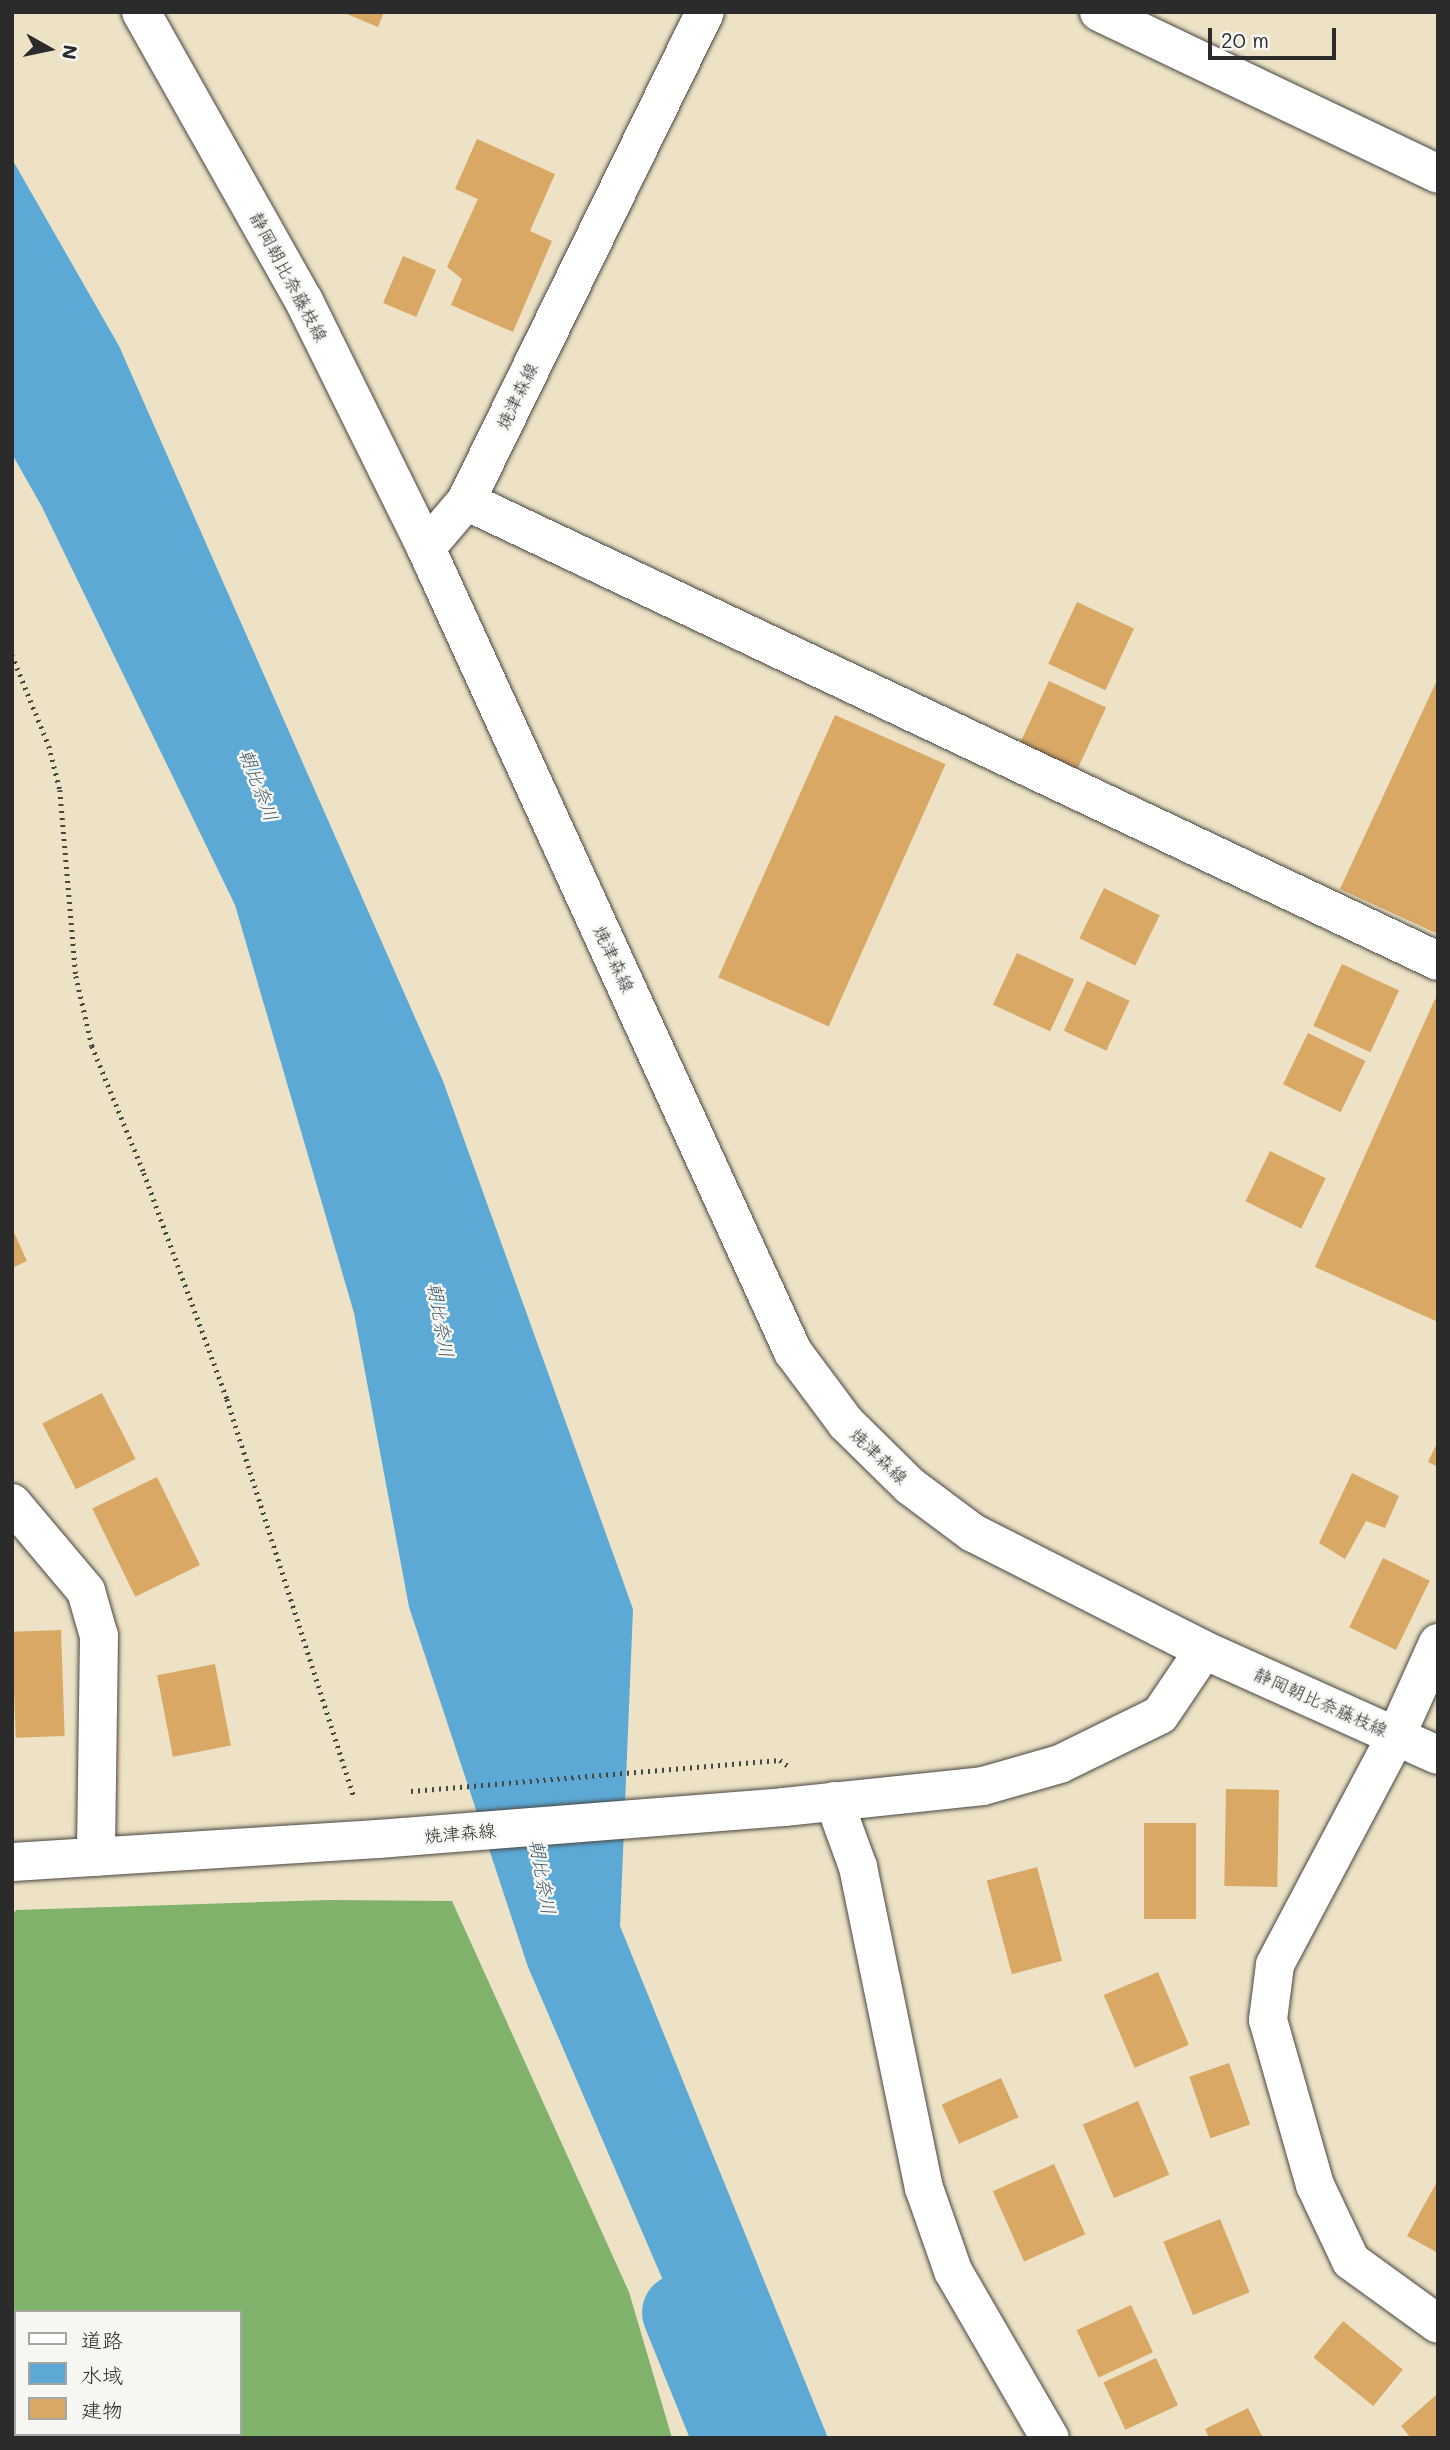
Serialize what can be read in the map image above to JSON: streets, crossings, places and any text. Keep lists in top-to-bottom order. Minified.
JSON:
{"streets":{"main road":["静岡朝比奈藤枝線","焼津森線"]},"crossings":[["静岡朝比奈藤枝線","焼津森線"]],"water":["朝比奈川"],"legend":["道路","水域","建物"],"scale_bar":"20 m","north":"right"}
